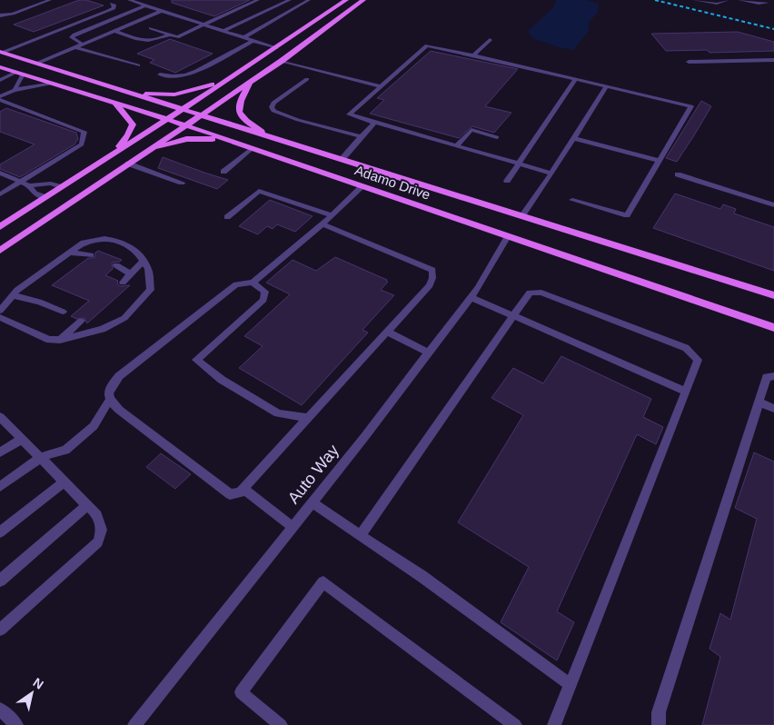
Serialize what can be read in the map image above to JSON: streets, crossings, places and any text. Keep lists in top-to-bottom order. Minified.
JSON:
{"streets":{"main road":["Adamo Drive"],"lane":["Auto Way"]},"crossings":[["Adamo Drive","Auto Way"]],"north":"top right"}
